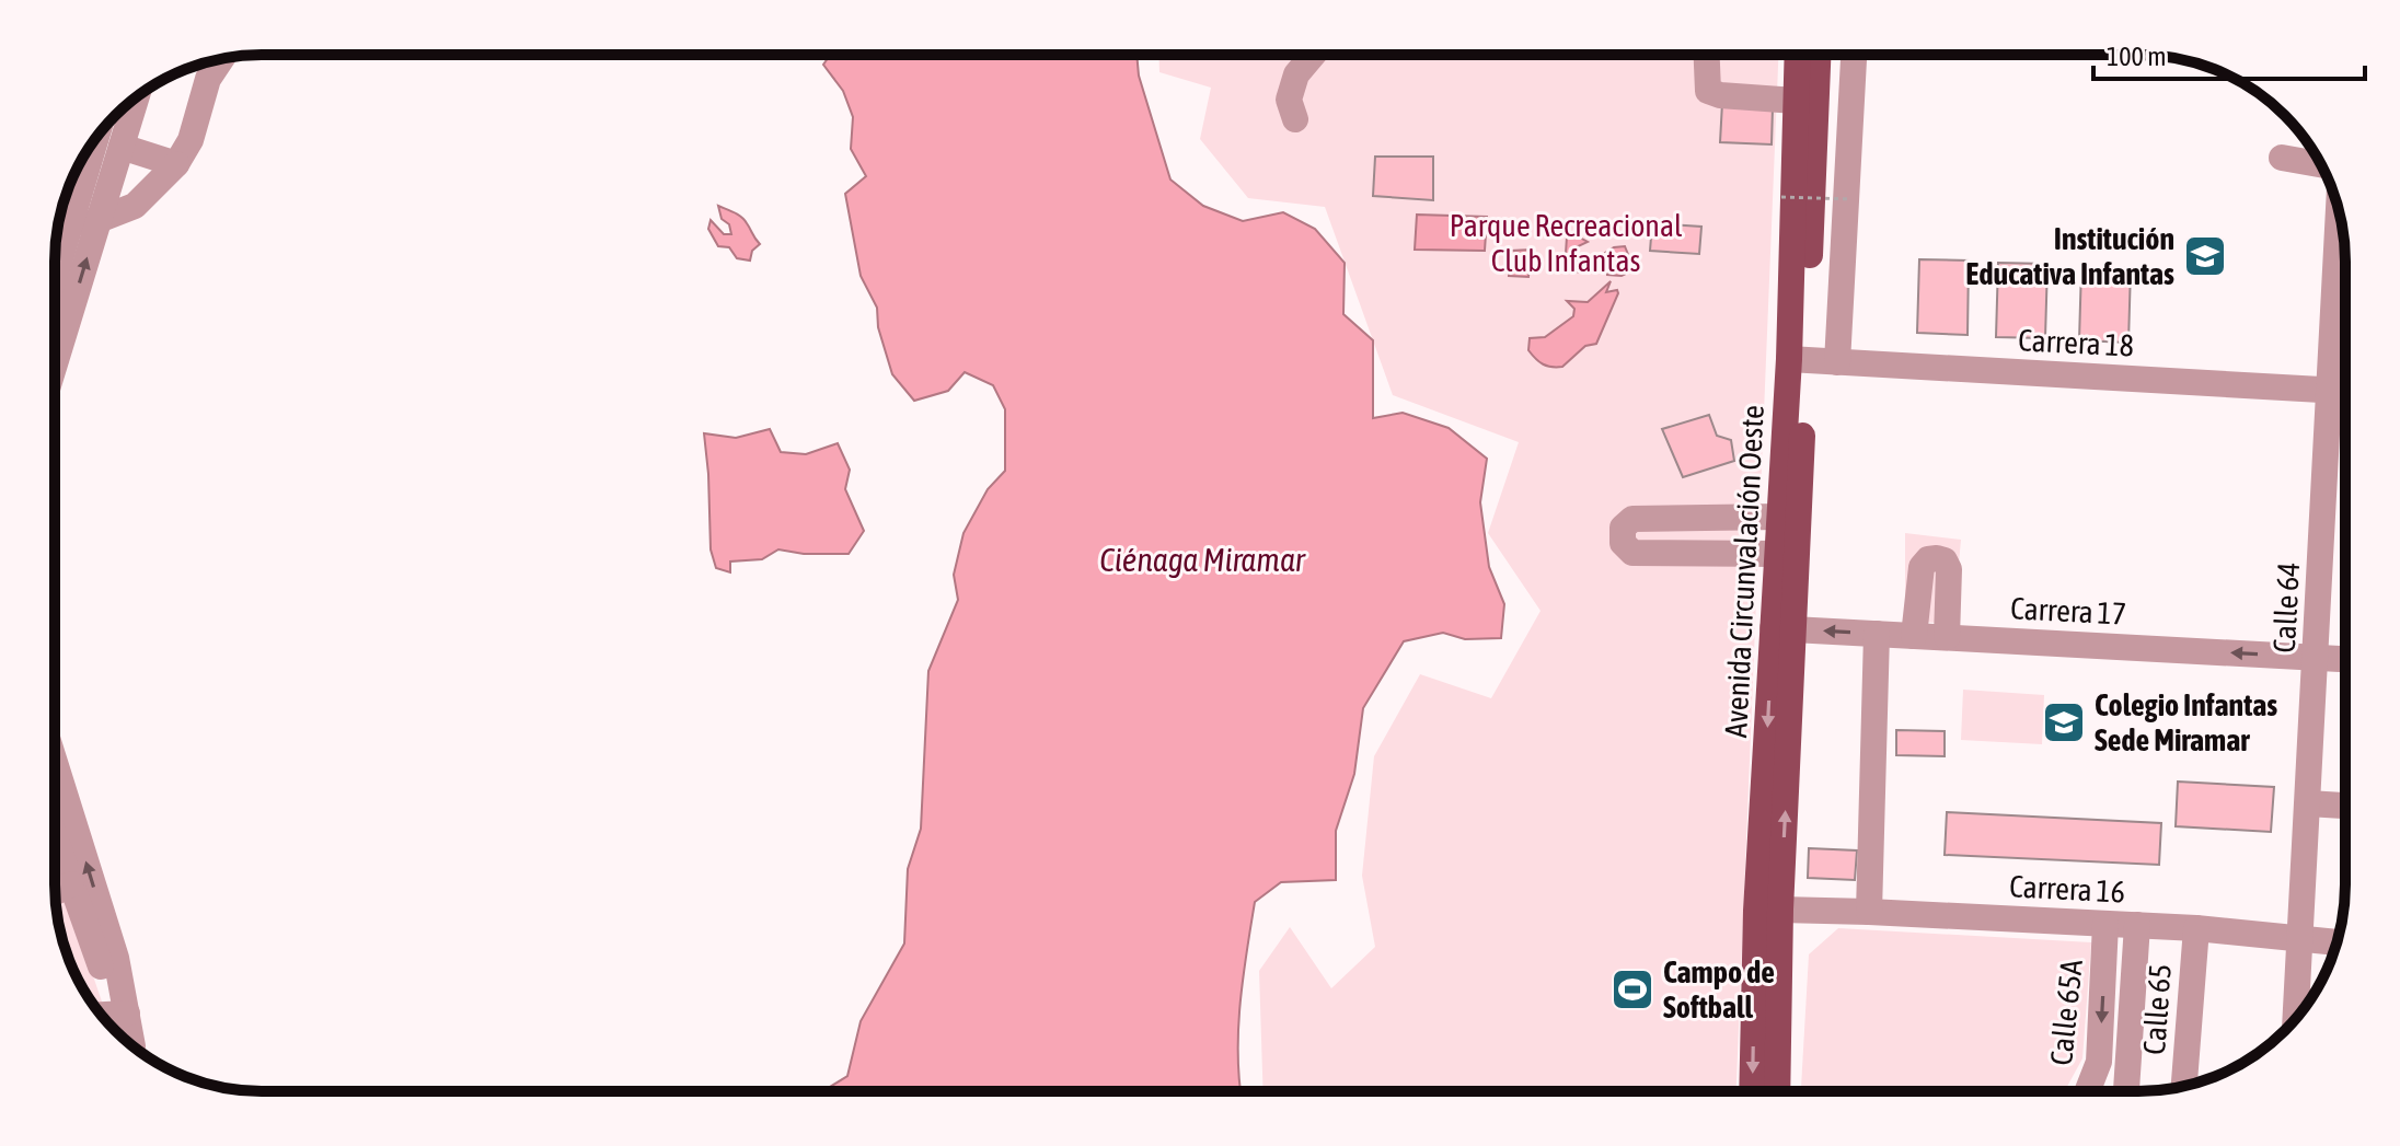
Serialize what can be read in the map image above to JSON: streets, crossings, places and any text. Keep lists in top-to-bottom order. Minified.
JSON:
{"streets":{"main road":["Avenida Circunvalación Oeste"],"street":["Carrera 18","Calle 64","Carrera 17","Carrera 16","Calle 65","Calle 65A"]},"crossings":[["Carrera 18","Avenida Circunvalación Oeste"],["Carrera 18","Calle 64"],["Avenida Circunvalación Oeste","Carrera 17"],["Avenida Circunvalación Oeste","Carrera 16"],["Calle 64","Carrera 17"],["Calle 64","Carrera 16"],["Carrera 16","Calle 65"],["Carrera 16","Calle 65A"]],"one_way":["Carrera 17"],"water":["Ciénaga Miramar"],"parks":["Parque Recreacional Club Infantas"],"places":{"school or university":["Institución Educativa Infantas","Colegio Infantas Sede Miramar"],"sports":["Campo de Softball"]},"scale_bar":"100 m"}
